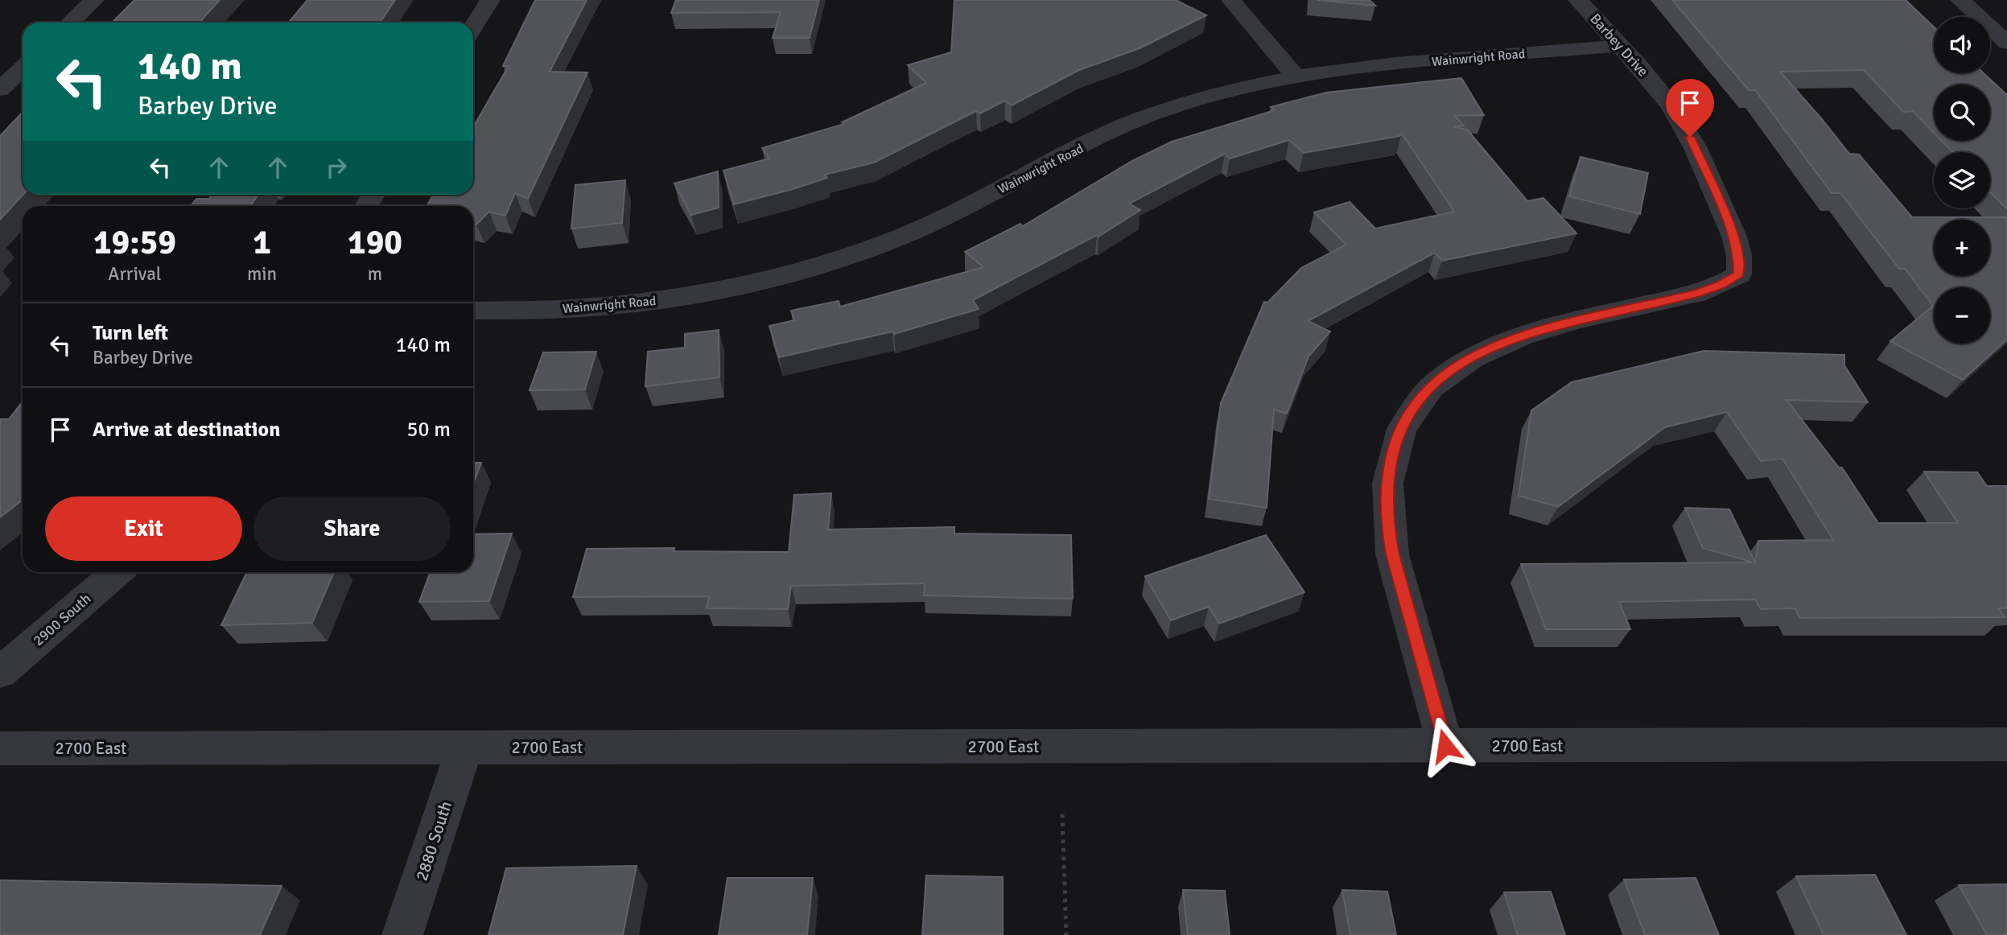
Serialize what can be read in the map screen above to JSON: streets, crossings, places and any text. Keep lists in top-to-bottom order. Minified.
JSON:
{"streets":{"street":["Barbey Drive","Wainwright Road","2900 South","2700 East","2880 South"]},"crossings":[["Barbey Drive","Wainwright Road"],["Barbey Drive","2700 East"],["2700 East","2880 South"]],"page":{"map_buttons":["+","−"],"turn":["140 m","Barbey Drive"],"eta":["19:59","Arrival","1","min","190","m"],"list":[{"name":"Turn left","note":"Barbey Drive","value":"140 m"},{"name":"Arrive at destination","value":"50 m"}],"buttons":["Exit","Share"]}}
